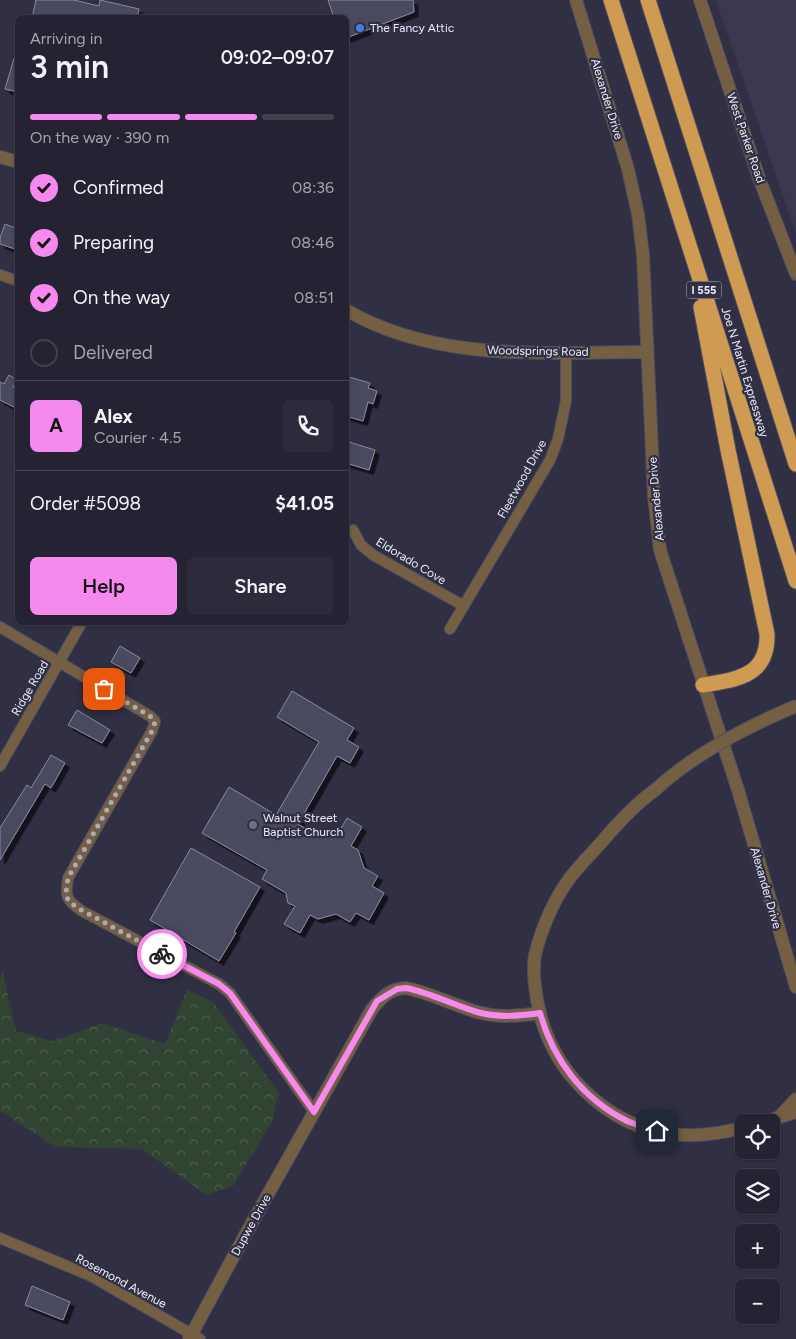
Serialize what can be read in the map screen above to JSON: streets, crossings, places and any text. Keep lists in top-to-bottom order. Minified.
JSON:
{"streets":{"highway":["I 555","Joe N Martin Expressway"],"street":["Alexander Drive","West Parker Road","Woodsprings Road","Fleetwood Drive","Eldorado Cove","Ridge Road","Dupwe Drive","Rosemond Avenue"]},"crossings":[["Alexander Drive","Woodsprings Road"],["Woodsprings Road","Fleetwood Drive"],["Fleetwood Drive","Eldorado Cove"],["Dupwe Drive","Rosemond Avenue"]],"places":["The Fancy Attic","Walnut Street Baptist Church"],"page":{"heading":["3 min","Arriving in","09:02–09:07"],"panel":["Alex","Courier · 4.5","Order #5098","$41.05"],"bar":"On the way · 390 m","list":[["Confirmed","08:36"],["Preparing","08:46"],["On the way","08:51"],"Delivered"],"round":"A","buttons":["Help","Share"],"map_buttons":["+","−"]}}
